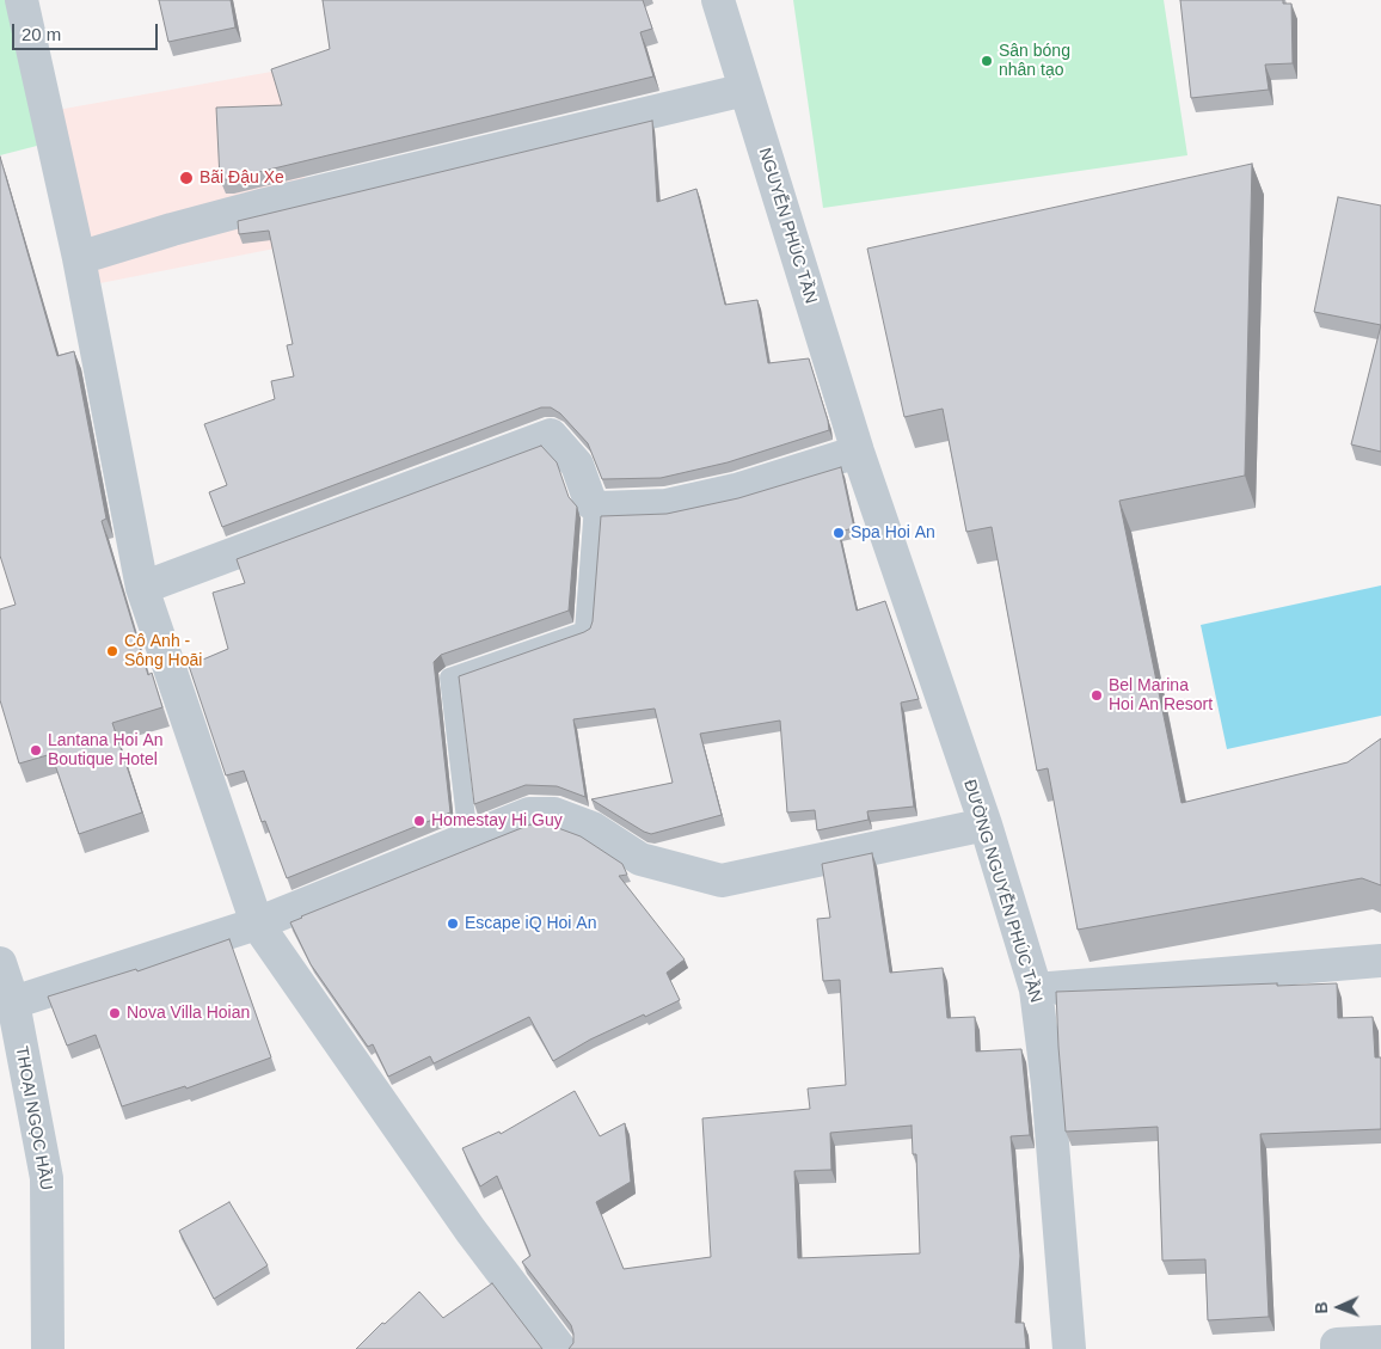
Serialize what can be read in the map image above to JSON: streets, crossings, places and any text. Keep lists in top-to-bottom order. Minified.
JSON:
{"streets":{"street":["NGUYỄN PHÚC TẦN","ĐƯỜNG NGUYỄN PHÚC TẦN","THOẠI NGỌC HẦU"]},"crossings":[["NGUYỄN PHÚC TẦN","ĐƯỜNG NGUYỄN PHÚC TẦN"]],"places":["Sân bóng nhân tạo","Bãi Đậu Xe","Spa Hoi An","Cô Anh - Sông Hoāi","Bel Marina Hoi An Resort","Lantana Hoi An Boutique Hotel","Homestay Hi Guy","Escape iQ Hoi An","Nova Villa Hoian"],"scale_bar":"20 m","north":"left"}
